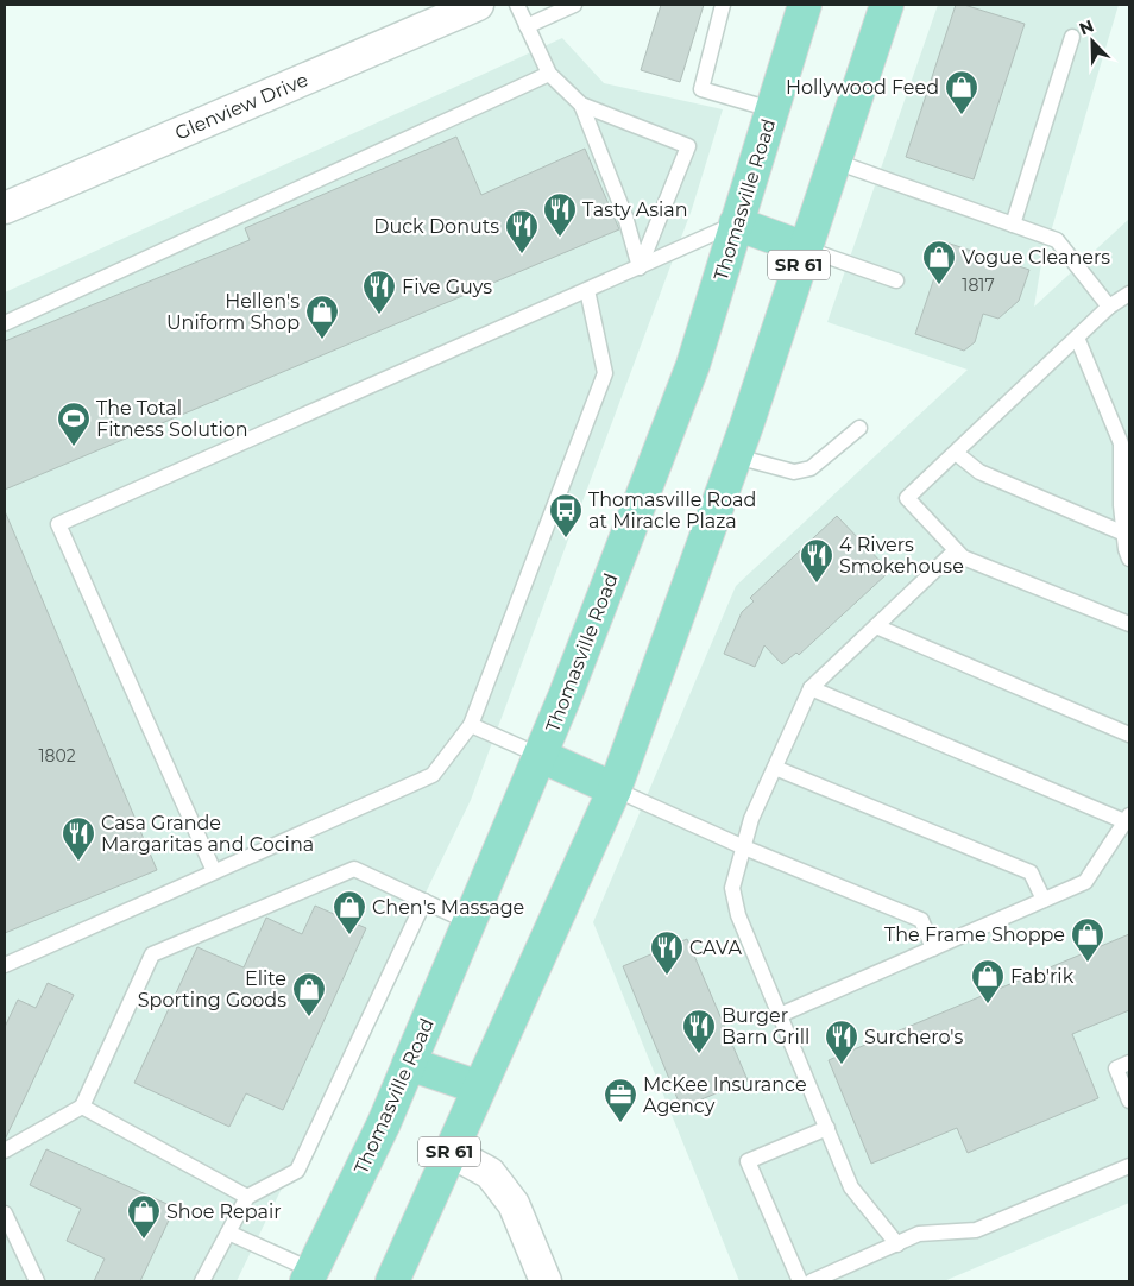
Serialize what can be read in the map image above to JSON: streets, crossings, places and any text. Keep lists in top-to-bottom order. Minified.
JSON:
{"streets":{"main road":["Thomasville Road","SR 61"],"street":["Glenview Drive"]},"places":{"shop":["Hollywood Feed","Vogue Cleaners","Hellen's Uniform Shop","Chen's Massage","The Frame Shoppe","Fab'rik","Elite Sporting Goods","Shoe Repair"],"restaurant":["Tasty Asian","Duck Donuts","Five Guys","4 Rivers Smokehouse","Casa Grande Margaritas and Cocina","CAVA","Burger Barn Grill","Surchero's"],"sports":["The Total Fitness Solution"],"bus stop":["Thomasville Road at Miracle Plaza"],"office":["McKee Insurance Agency"]},"house_numbers":["1817","1802"],"north":"top left"}
